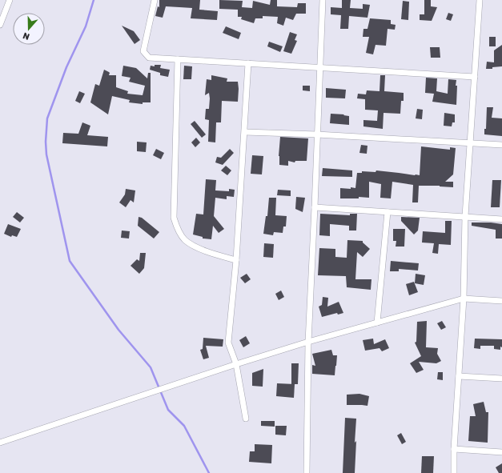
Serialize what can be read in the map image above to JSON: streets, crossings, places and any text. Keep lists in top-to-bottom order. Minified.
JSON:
{"north":"bottom"}
